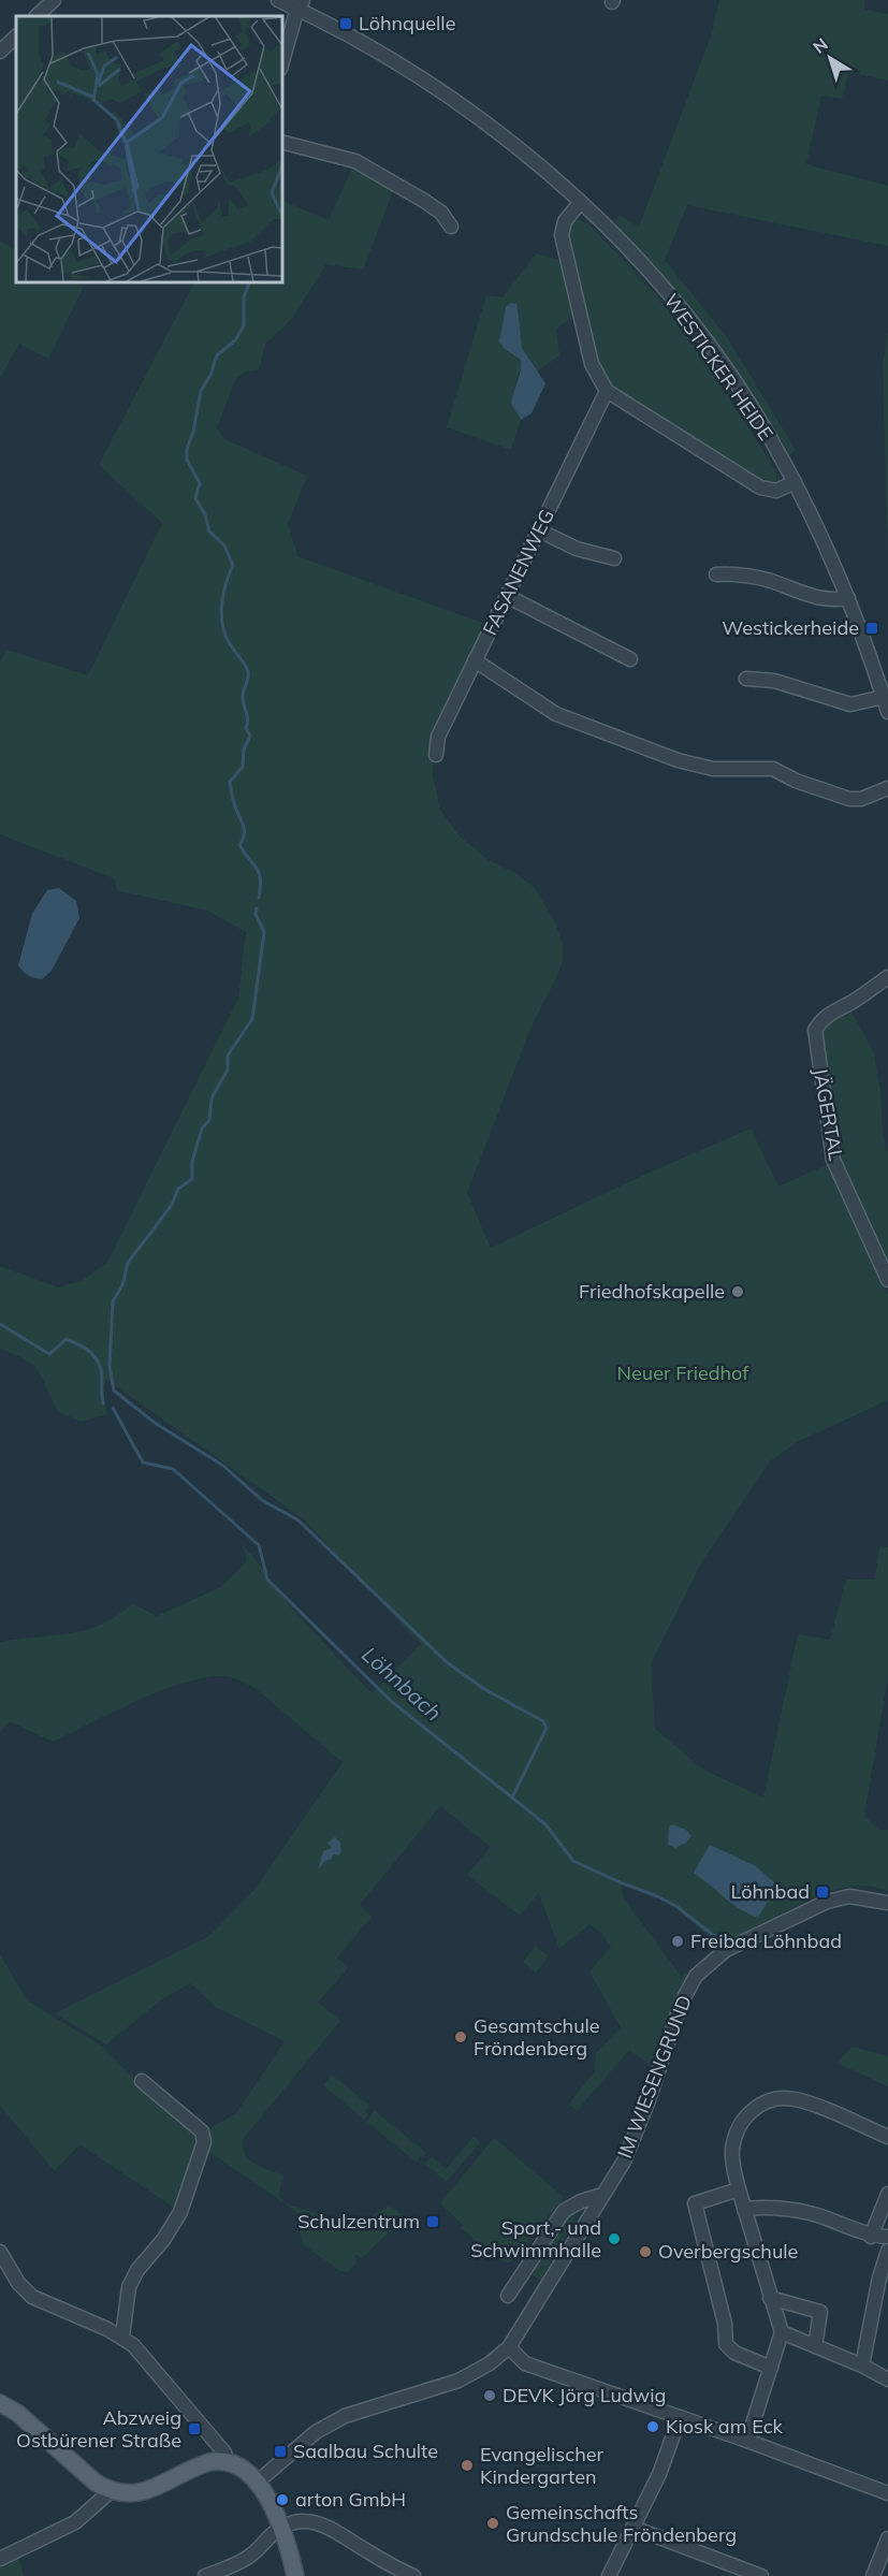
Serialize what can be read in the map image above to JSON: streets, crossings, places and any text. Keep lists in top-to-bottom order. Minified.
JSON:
{"streets":{"street":["WESTICKER HEIDE","FASANENWEG","JÄGERTAL","IM WIESENGRUND"]},"water":["Löhnbach"],"parks":["Neuer Friedhof"],"places":{"transit":["Löhnquelle","Westickerheide","Löhnbad","Schulzentrum","Abzweig Ostbürener Straße","Saalbau Schulte"],"other":["Friedhofskapelle","Freibad Löhnbad","Gesamtschule Fröndenberg","Sport,- und Schwimmhalle","Overbergschule","DEVK Jörg Ludwig","Kiosk am Eck","Evangelischer Kindergarten","arton GmbH","Gemeinschafts Grundschule Fröndenberg"]},"north":"top left"}
